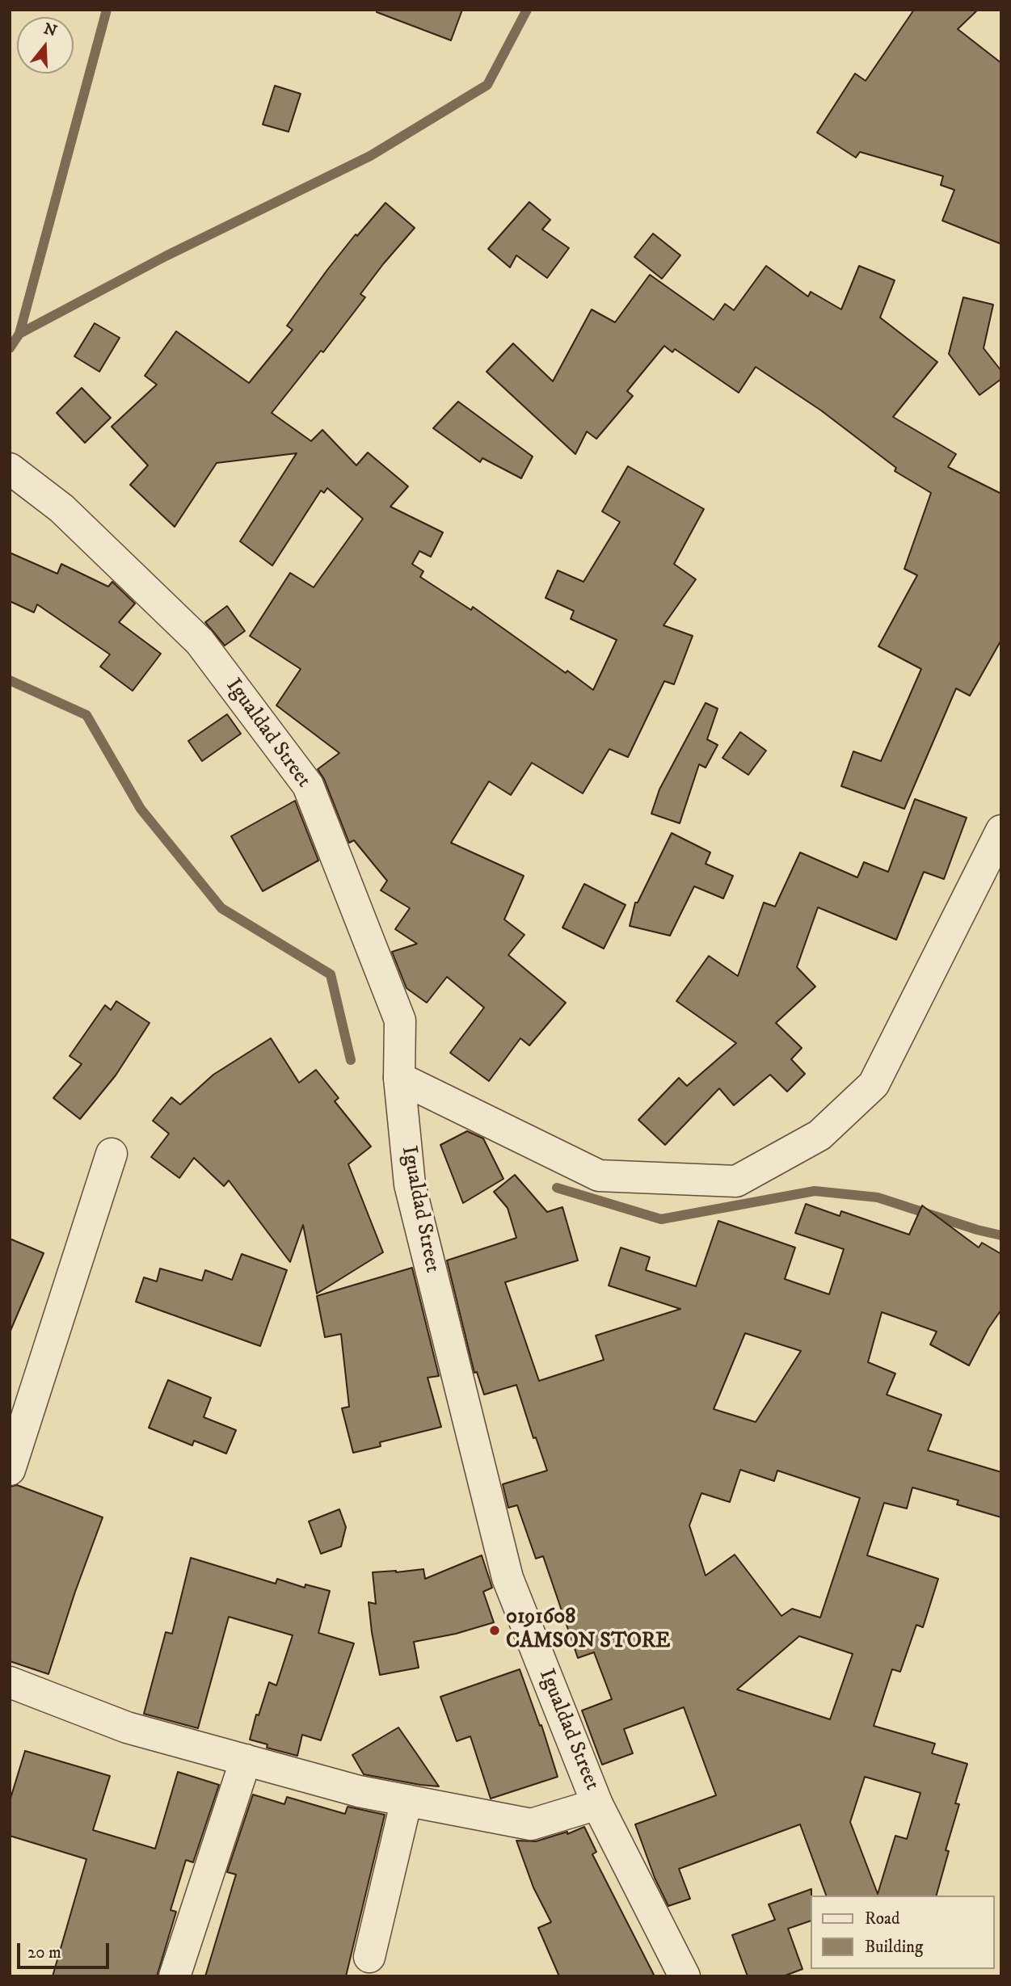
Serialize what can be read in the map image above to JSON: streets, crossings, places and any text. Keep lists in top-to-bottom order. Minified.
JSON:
{"streets":{"street":["Igualdad Street"]},"places":["0191608 CAMSON STORE"],"legend":["Road","Building"],"scale_bar":"20 m","north":"top"}
